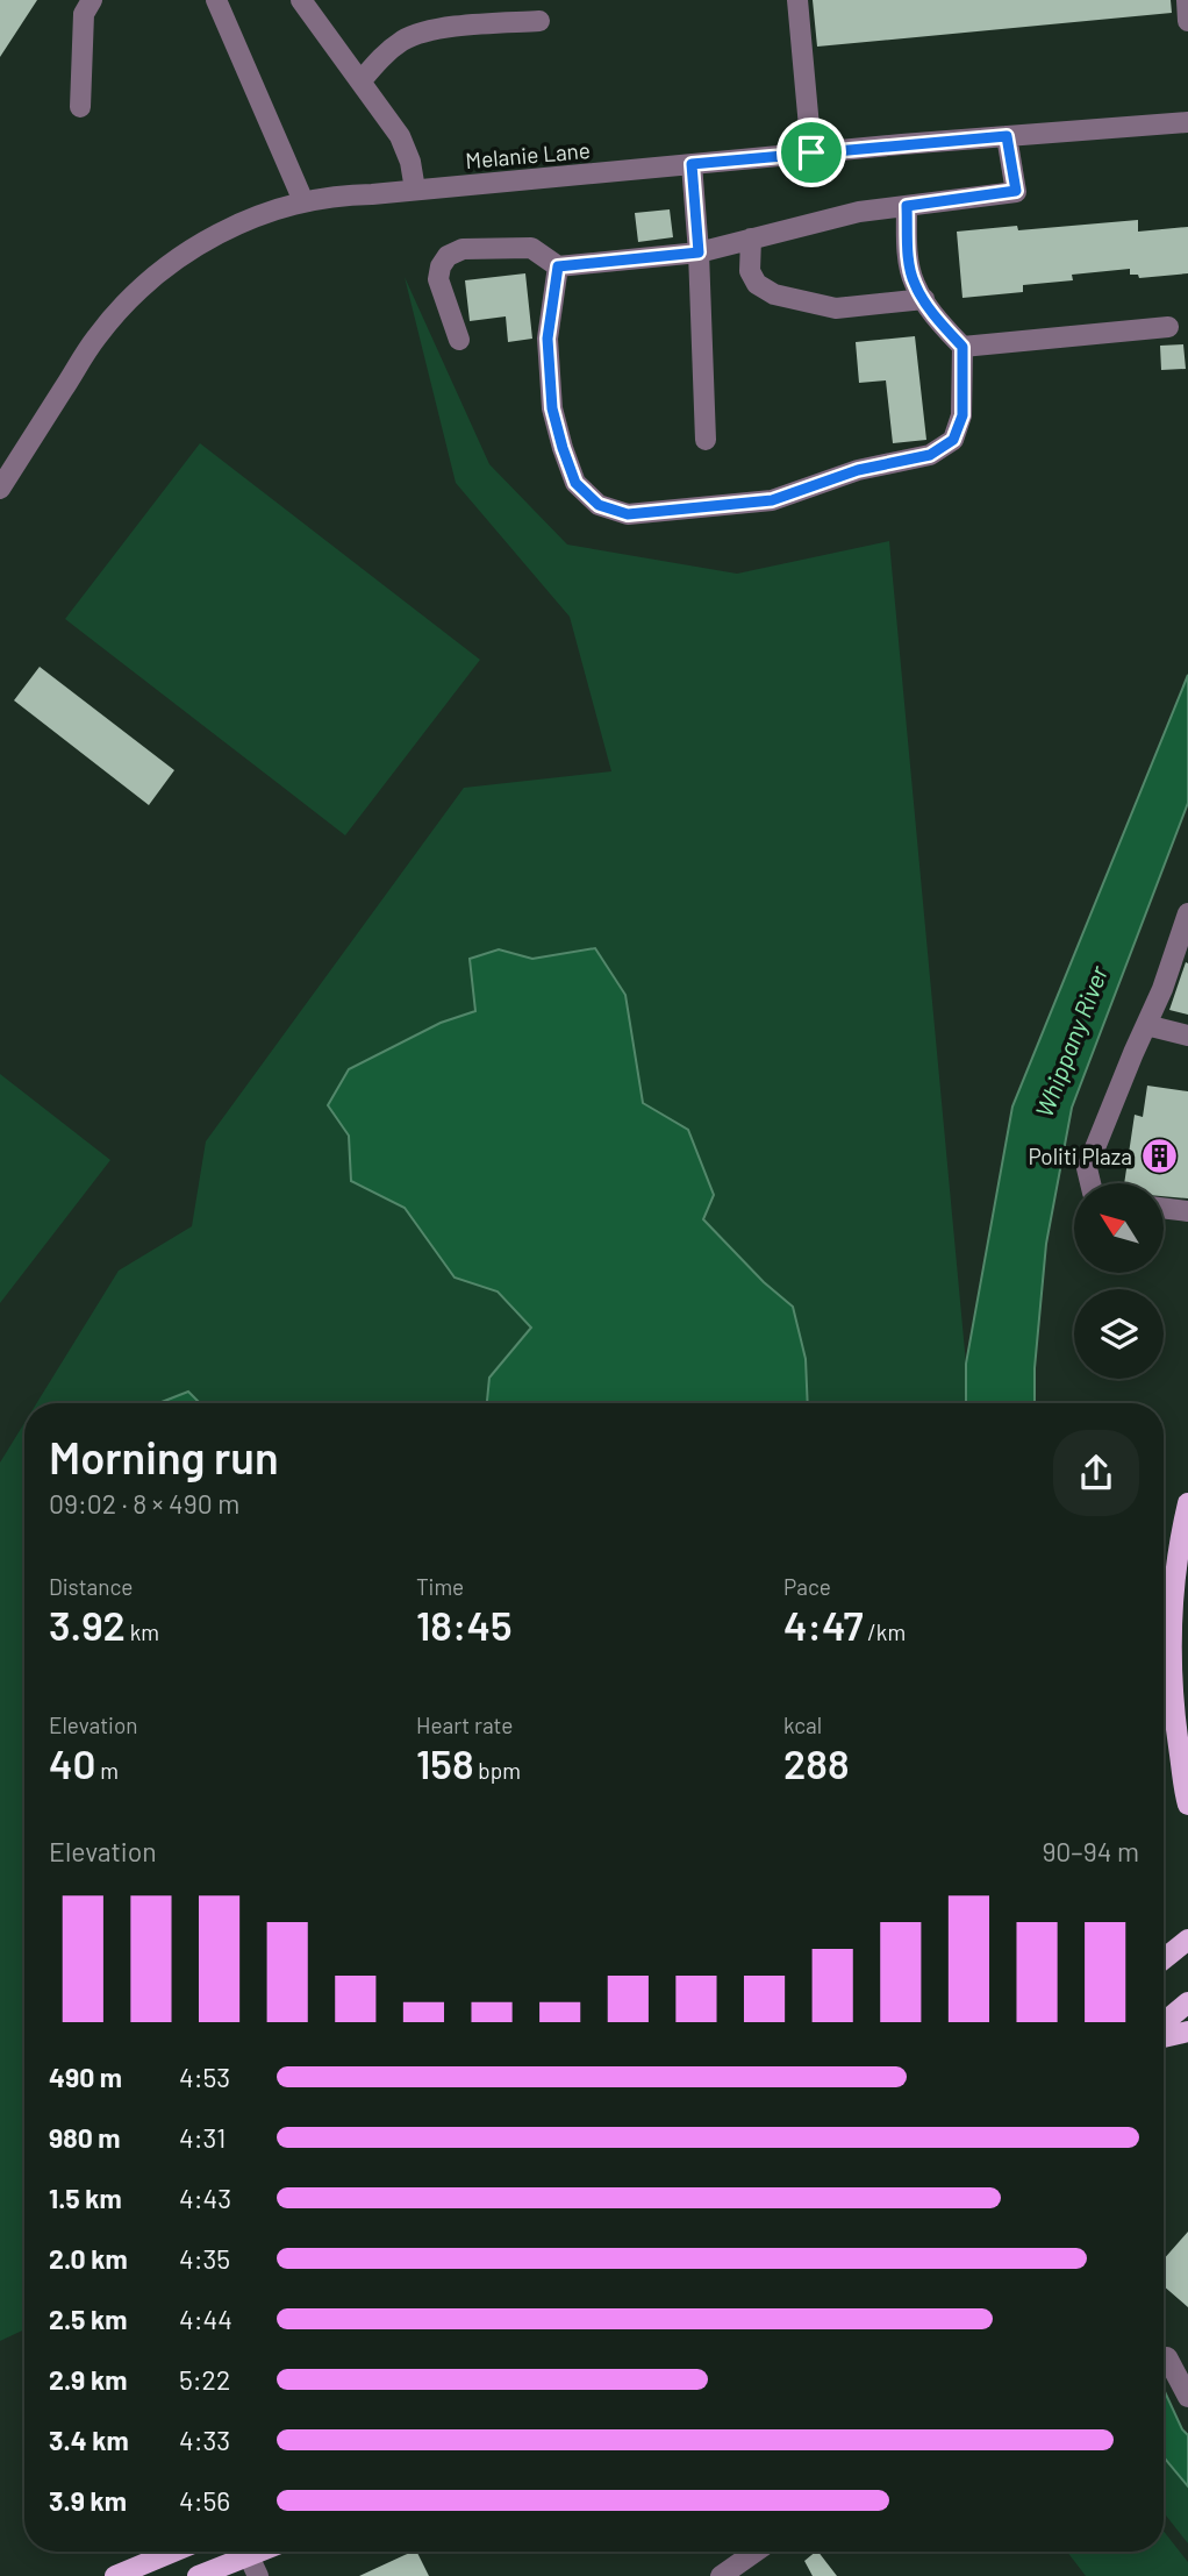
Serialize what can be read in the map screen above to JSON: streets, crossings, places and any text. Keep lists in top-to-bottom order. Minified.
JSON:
{"streets":{"street":["Melanie Lane"]},"water":["Whippany River"],"places":{"building":["Politi Plaza"]},"north":"top left","page":{"heading":["Morning run","09:02 · 8 × 490 m"],"stats":[["Distance","3.92 km"],["Time","18:45"],["Pace","4:47 /km"],["Elevation","40 m"],["Heart rate","158 bpm"],["kcal","288"]],"chart":["Elevation","90–94 m"],"list":[{"name":"490 m","note":"4:53"},{"name":"980 m","note":"4:31"},{"name":"1.5 km","note":"4:43"},{"name":"2.0 km","note":"4:35"},{"name":"2.5 km","note":"4:44"},{"name":"2.9 km","note":"5:22"},{"name":"3.4 km","note":"4:33"},{"name":"3.9 km","note":"4:56"}]}}
